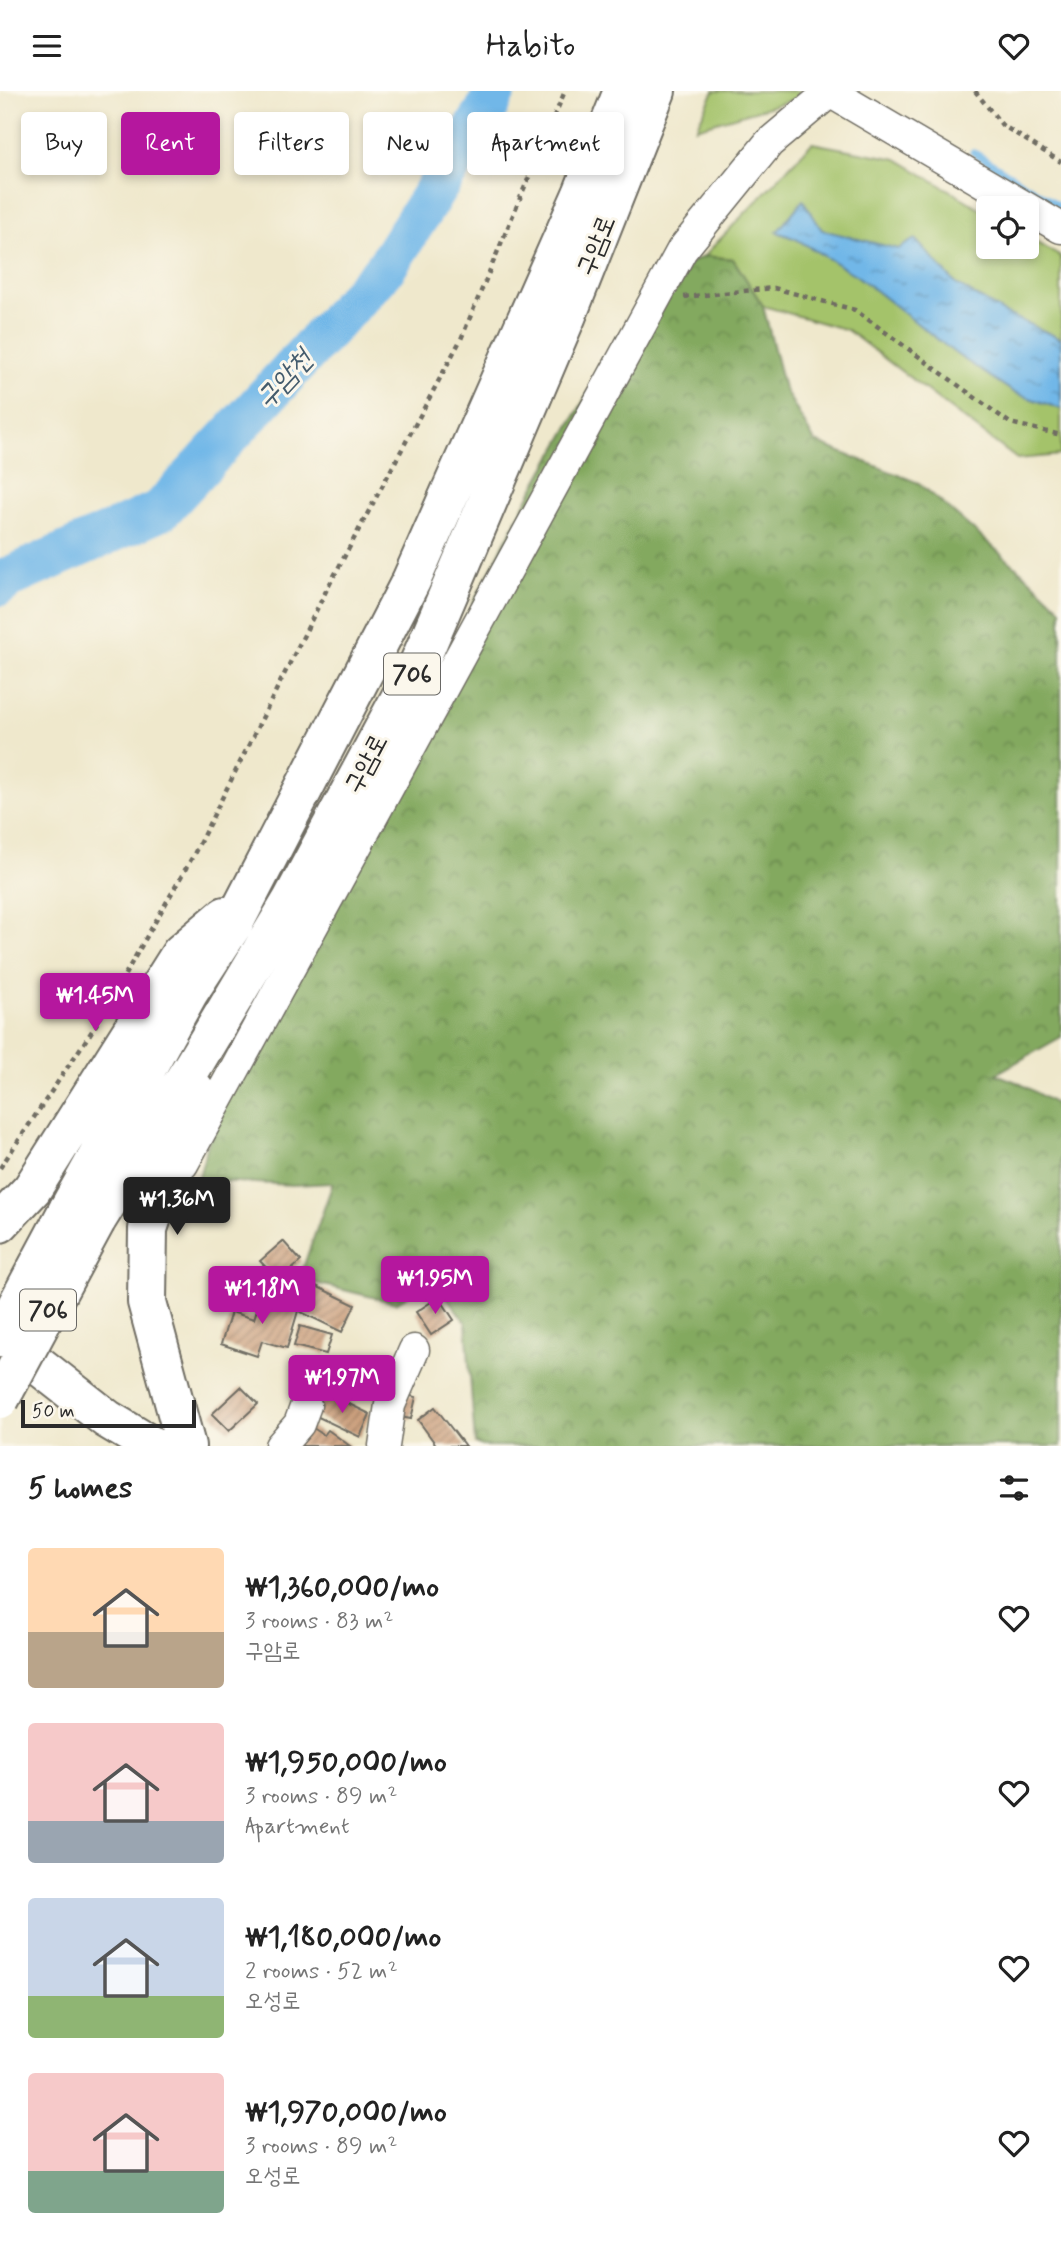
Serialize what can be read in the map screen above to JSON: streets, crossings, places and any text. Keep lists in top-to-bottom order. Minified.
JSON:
{"streets":{"main road":["구암로","706"]},"water":["구암천"],"scale_bar":"50 m","page":{"header":"Habito","chip":["Buy","Rent","Filters","New","Apartment"],"price":["₩1.45M","₩1.36M","₩1.95M","₩1.18M","₩1.97M"],"scale":"50 m","heading":"5 homes","list":[{"name":"₩1,360,000/mo","note":"3 rooms · 83 m² · 구암로"},{"name":"₩1,950,000/mo","note":"3 rooms · 89 m² · Apartment"},{"name":"₩1,180,000/mo","note":"2 rooms · 52 m² · 오성로"},{"name":"₩1,970,000/mo","note":"3 rooms · 89 m² · 오성로"}]}}
